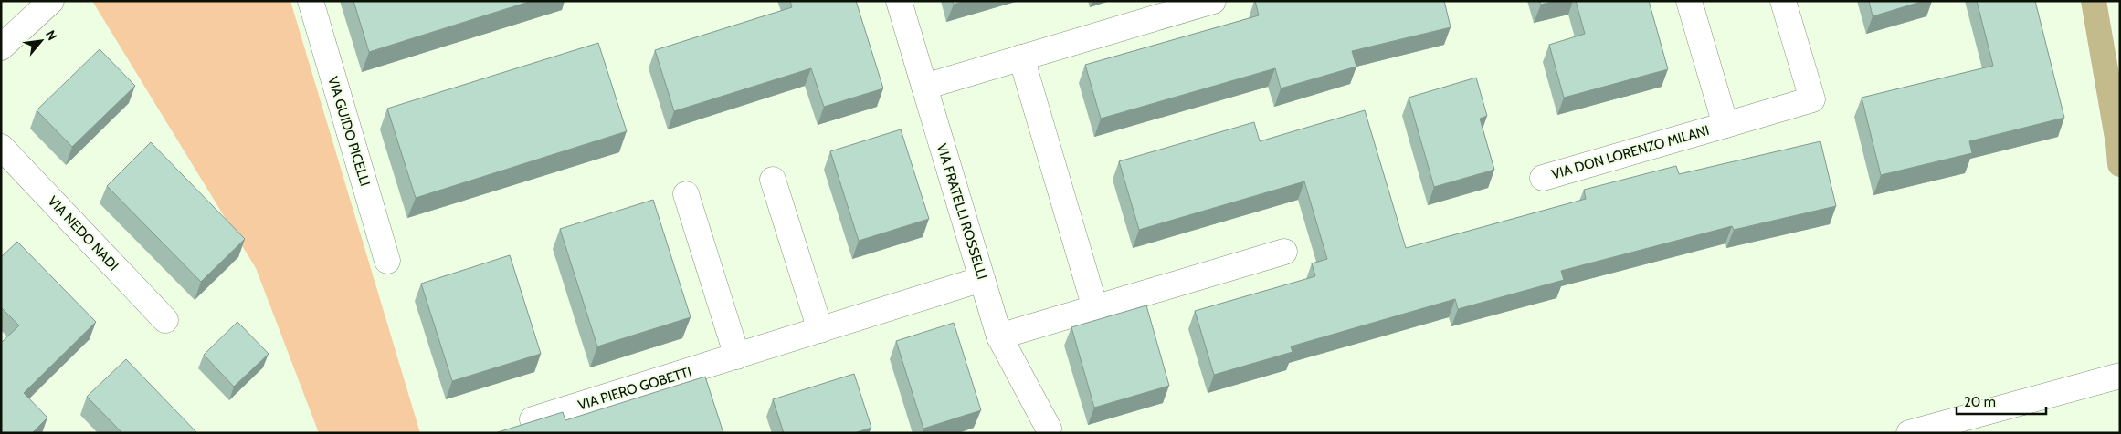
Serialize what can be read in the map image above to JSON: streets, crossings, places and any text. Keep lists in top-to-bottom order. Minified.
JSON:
{"streets":{"street":["VIA GUIDO PICELLI","VIA DON LORENZO MILANI","VIA FRATELLI ROSSELLI","VIA NEDO NADI","VIA PIERO GOBETTI"]},"crossings":[["VIA FRATELLI ROSSELLI","VIA PIERO GOBETTI"]],"scale_bar":"20 m","north":"top right"}
